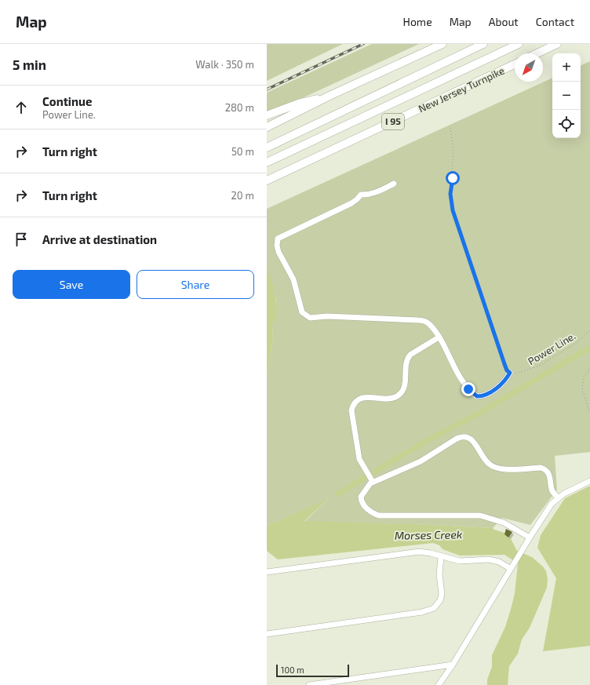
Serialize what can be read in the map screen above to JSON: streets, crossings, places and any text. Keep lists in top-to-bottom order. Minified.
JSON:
{"streets":{"highway":["New Jersey Turnpike","I 95"],"path":["Power Line."]},"water":["Morses Creek"],"scale_bar":"100 m","north":"bottom left","page":{"header":"Map","nav":["Home","Map","About","Contact"],"heading":["5 min","Walk · 350 m"],"map_buttons":["+","−"],"list":[["Continue","Power Line.","280 m"],["Turn right","50 m"],["Turn right","20 m"],"Arrive at destination"],"buttons":["Save","Share"],"scale":"100 m"}}
